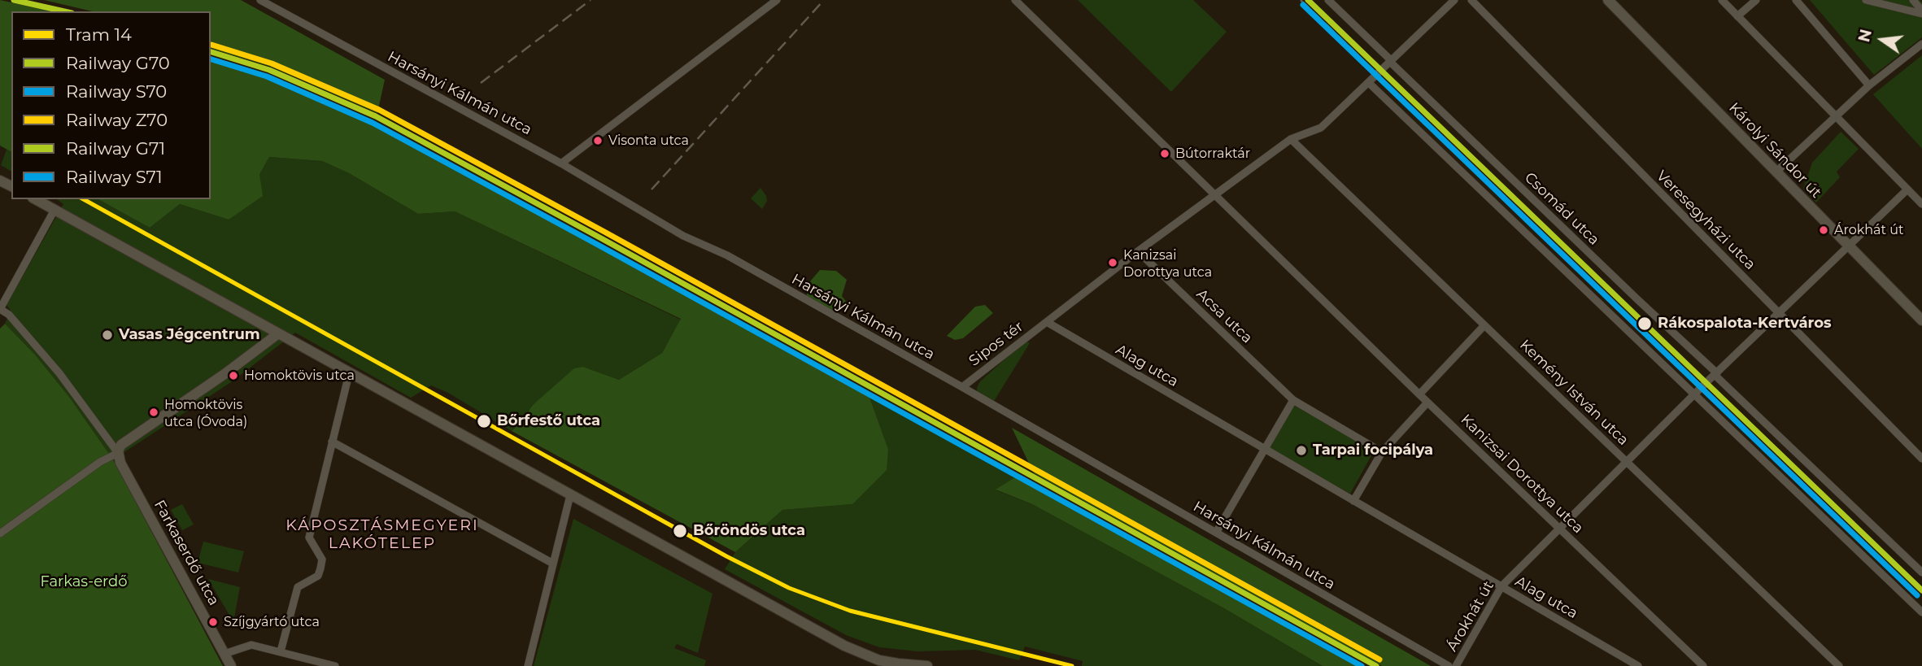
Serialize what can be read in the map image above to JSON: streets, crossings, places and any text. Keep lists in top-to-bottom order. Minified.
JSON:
{"streets":{"street":["Harsányi Kálmán utca","Károlyi Sándor út","Csomád utca","Veresegyházi utca","Acsa utca","Sipos tér","Alag utca","Kemény István utca","Kanizsai Dorottya utca","Farkaserdő utca","Árokhát út"]},"crossings":[["Harsányi Kálmán utca","Sipos tér"],["Károlyi Sándor út","Árokhát út"],["Csomád utca","Sipos tér"],["Csomád utca","Árokhát út"],["Veresegyházi utca","Árokhát út"],["Acsa utca","Sipos tér"],["Sipos tér","Alag utca"],["Sipos tér","Kemény István utca"],["Sipos tér","Kanizsai Dorottya utca"],["Alag utca","Árokhát út"],["Kemény István utca","Árokhát út"],["Kanizsai Dorottya utca","Árokhát út"]],"districts":["KÁPOSZTÁSMEGYERI LAKÓTELEP"],"parks":["Farkas-erdő"],"places":["Visonta utca","Bútorraktár","Árokhát út","Kanizsai Dorottya utca","Rákospalota-Kertváros","Vasas Jégcentrum","Homoktövis utca","Homoktövis utca (Óvoda)","Bőrfestő utca","Tarpai focipálya","Bőröndös utca","Szíjgyártó utca"],"lines":["rail line G70","rail line G71","rail line S71","rail line Z70","rail line S70","tram line 14"],"legend":["Tram 14","Railway G70","Railway S70","Railway Z70","Railway G71","Railway S71"],"north":"left"}
